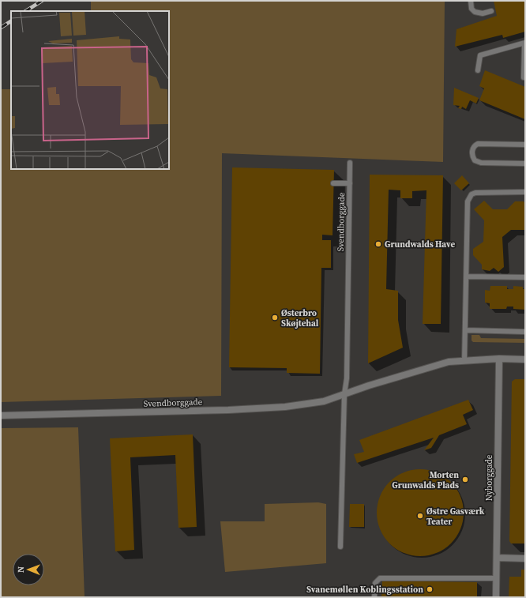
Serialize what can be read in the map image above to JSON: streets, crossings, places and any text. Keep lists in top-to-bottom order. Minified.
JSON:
{"streets":{"street":["Svendborggade","Nyborggade"]},"crossings":[["Svendborggade","Nyborggade"]],"places":["Grundwalds Have","Østerbro Skøjtehal","Morten Grunwalds Plads","Østre Gasværk Teater","Svanemøllen Koblingsstation"],"north":"left"}
